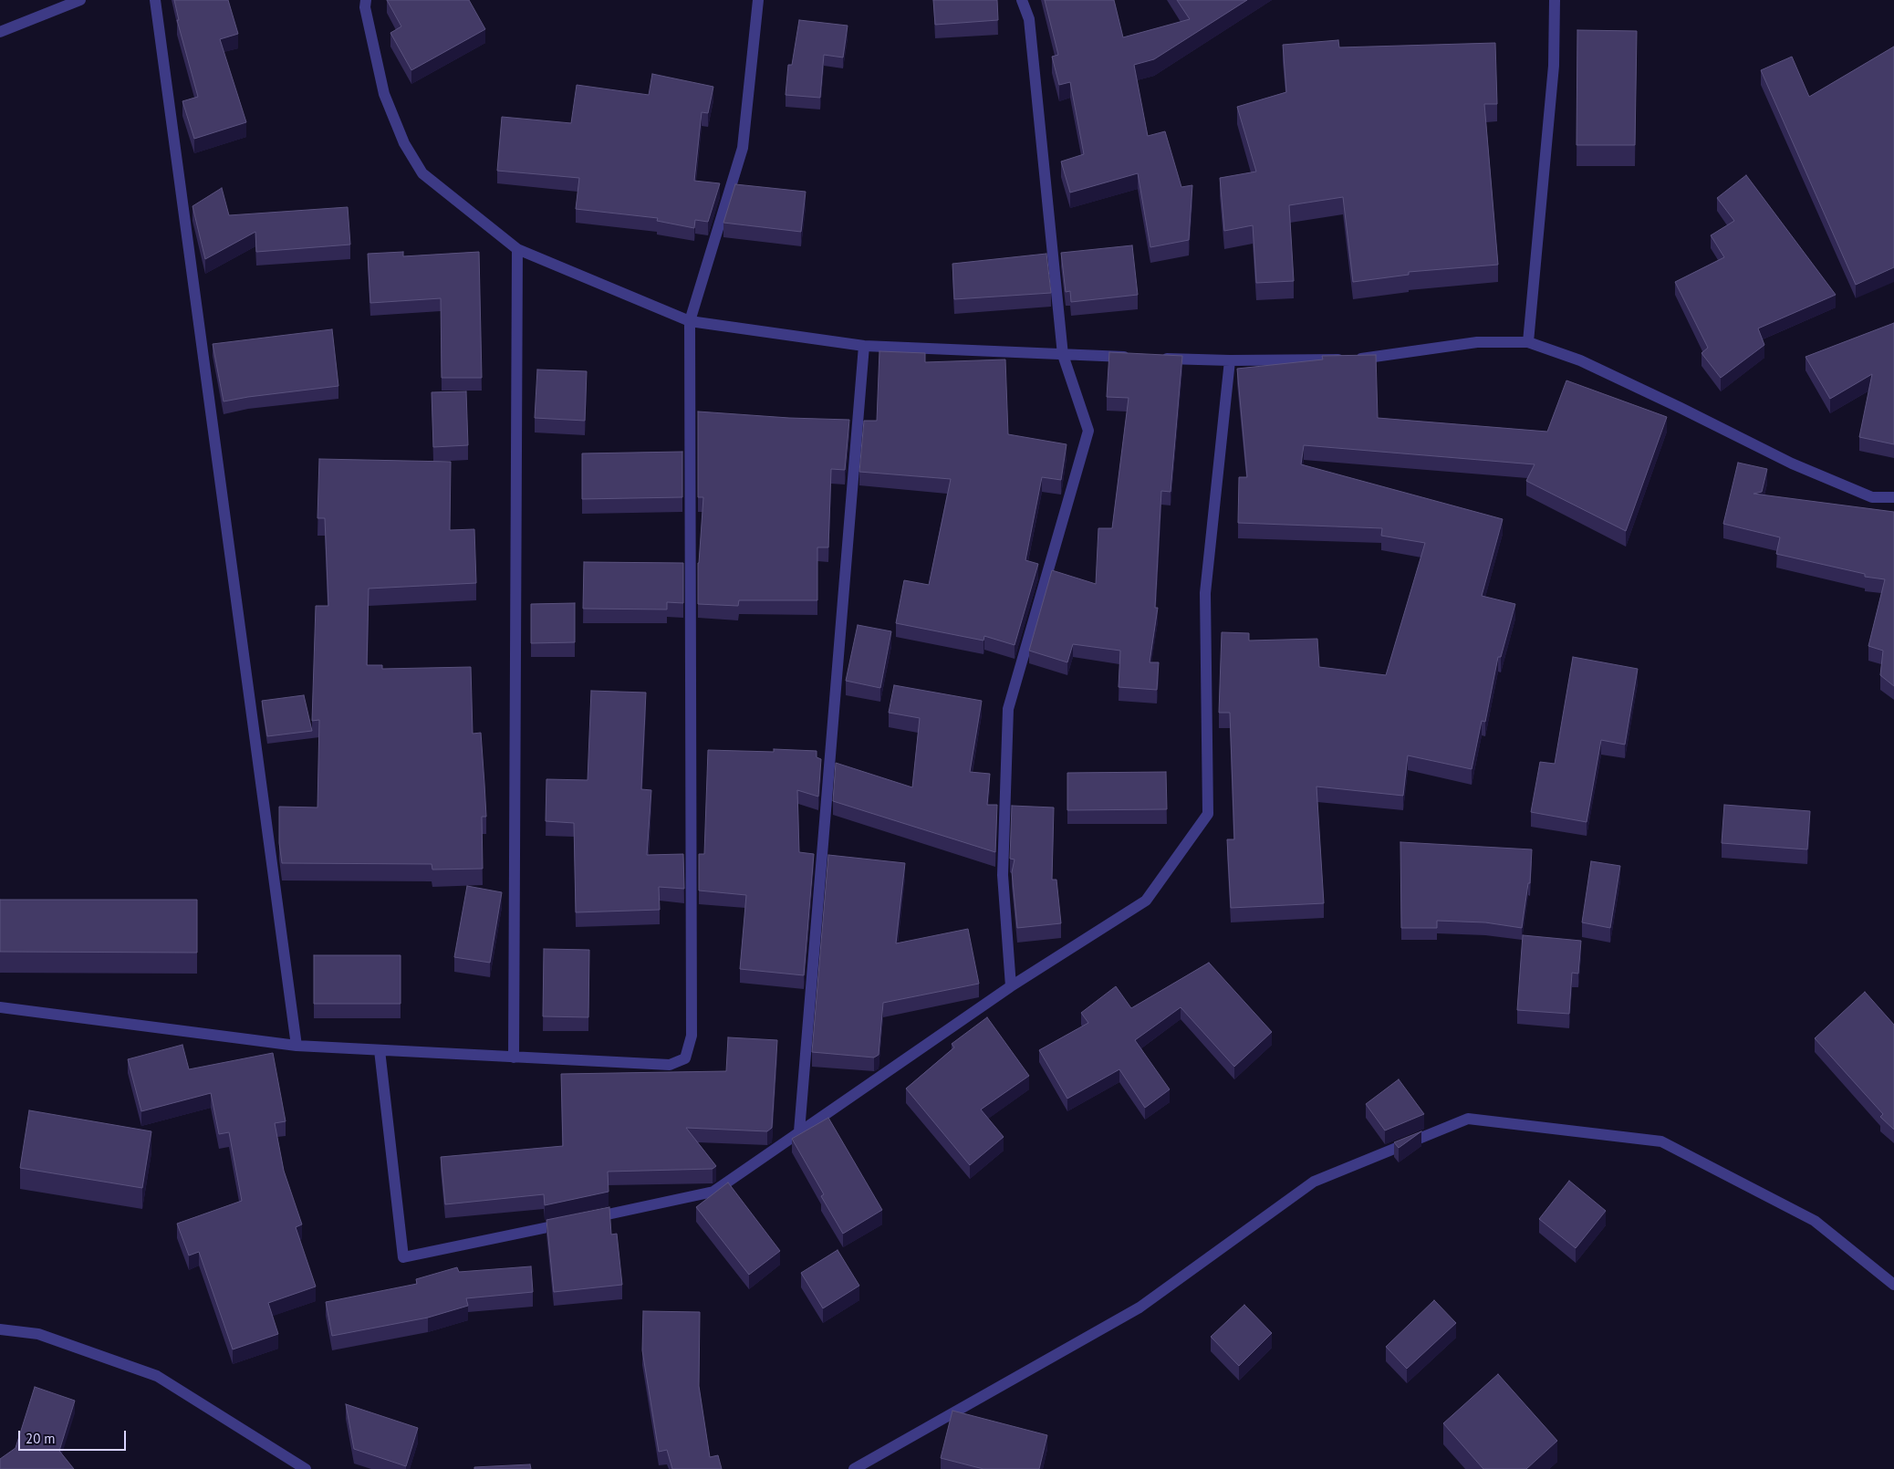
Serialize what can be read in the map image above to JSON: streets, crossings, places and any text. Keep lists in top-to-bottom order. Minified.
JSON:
{"scale_bar":"20 m"}
